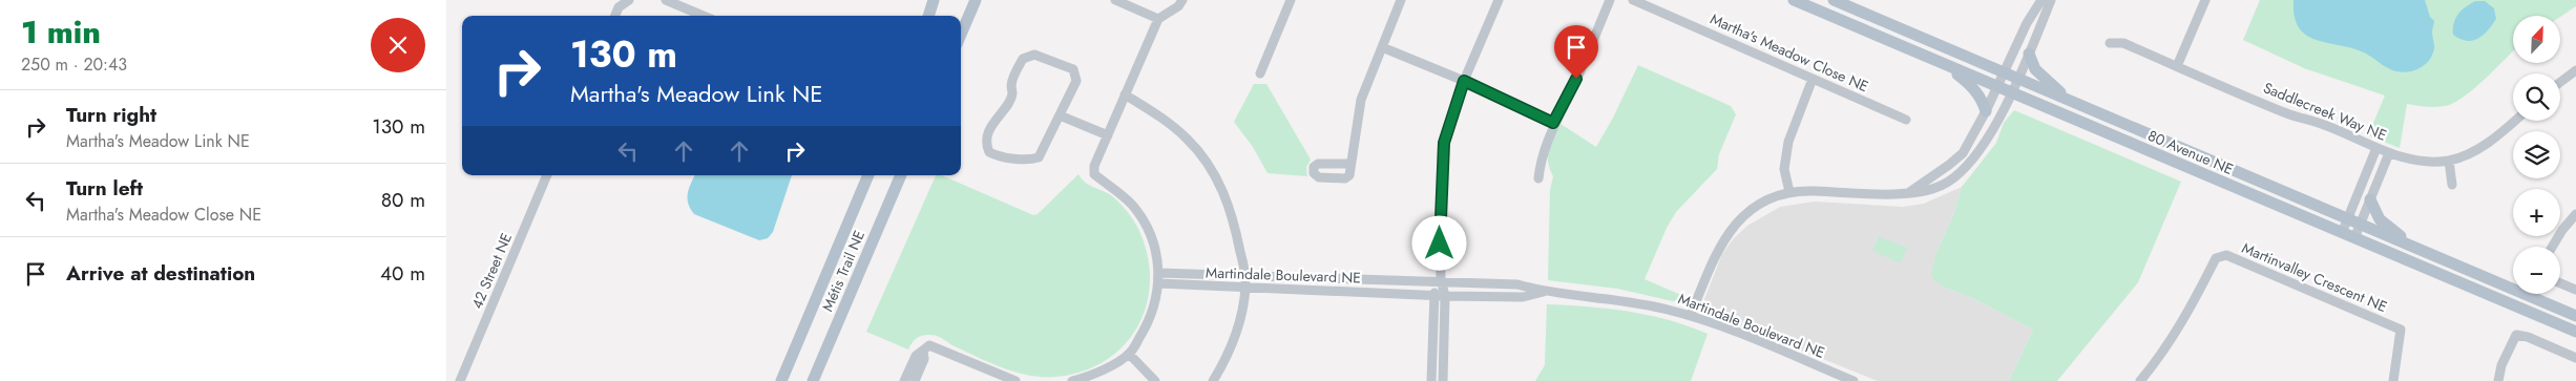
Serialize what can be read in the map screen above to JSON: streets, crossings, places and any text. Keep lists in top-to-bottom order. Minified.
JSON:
{"streets":{"main road":["80 Avenue NE","Métis Trail NE"],"street":["Martha's Meadow Close NE","Saddlecreek Way NE","42 Street NE","Martindale Boulevard NE","Martinvalley Crescent NE"]},"north":"top right","page":{"heading":["1 min","250 m · 20:43"],"map_buttons":["+","−"],"turn":["130 m","Martha's Meadow Link NE"],"list":[{"name":"Turn right","note":"Martha's Meadow Link NE","value":"130 m"},{"name":"Turn left","note":"Martha's Meadow Close NE","value":"80 m"},{"name":"Arrive at destination","value":"40 m"}]}}
